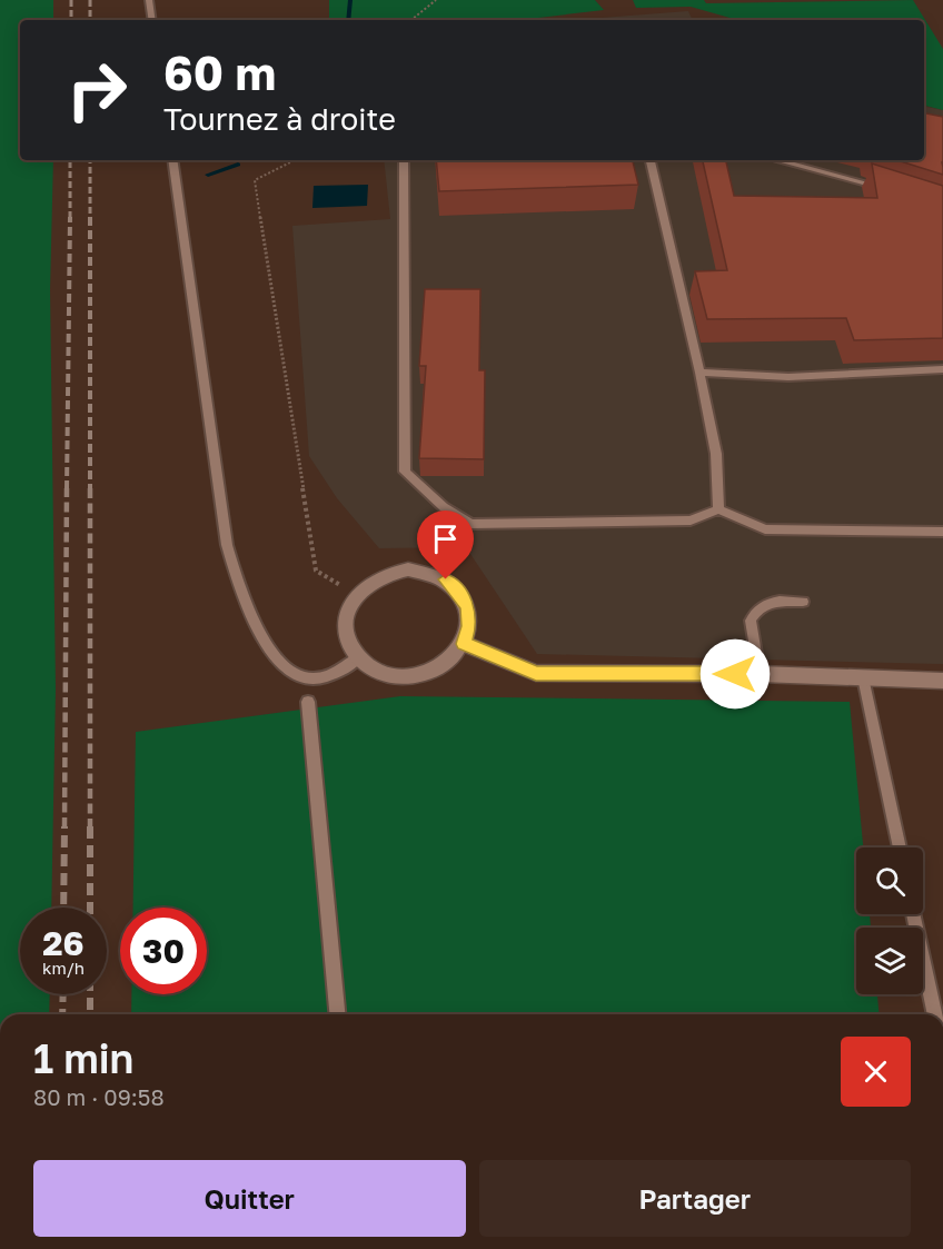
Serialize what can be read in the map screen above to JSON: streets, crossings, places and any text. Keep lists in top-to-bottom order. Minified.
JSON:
{"page":{"turn":["60 m","Tournez à droite"],"speed":"26 km/h","limit":"30","heading":["1 min","80 m · 09:58"],"buttons":["Quitter","Partager"]}}
